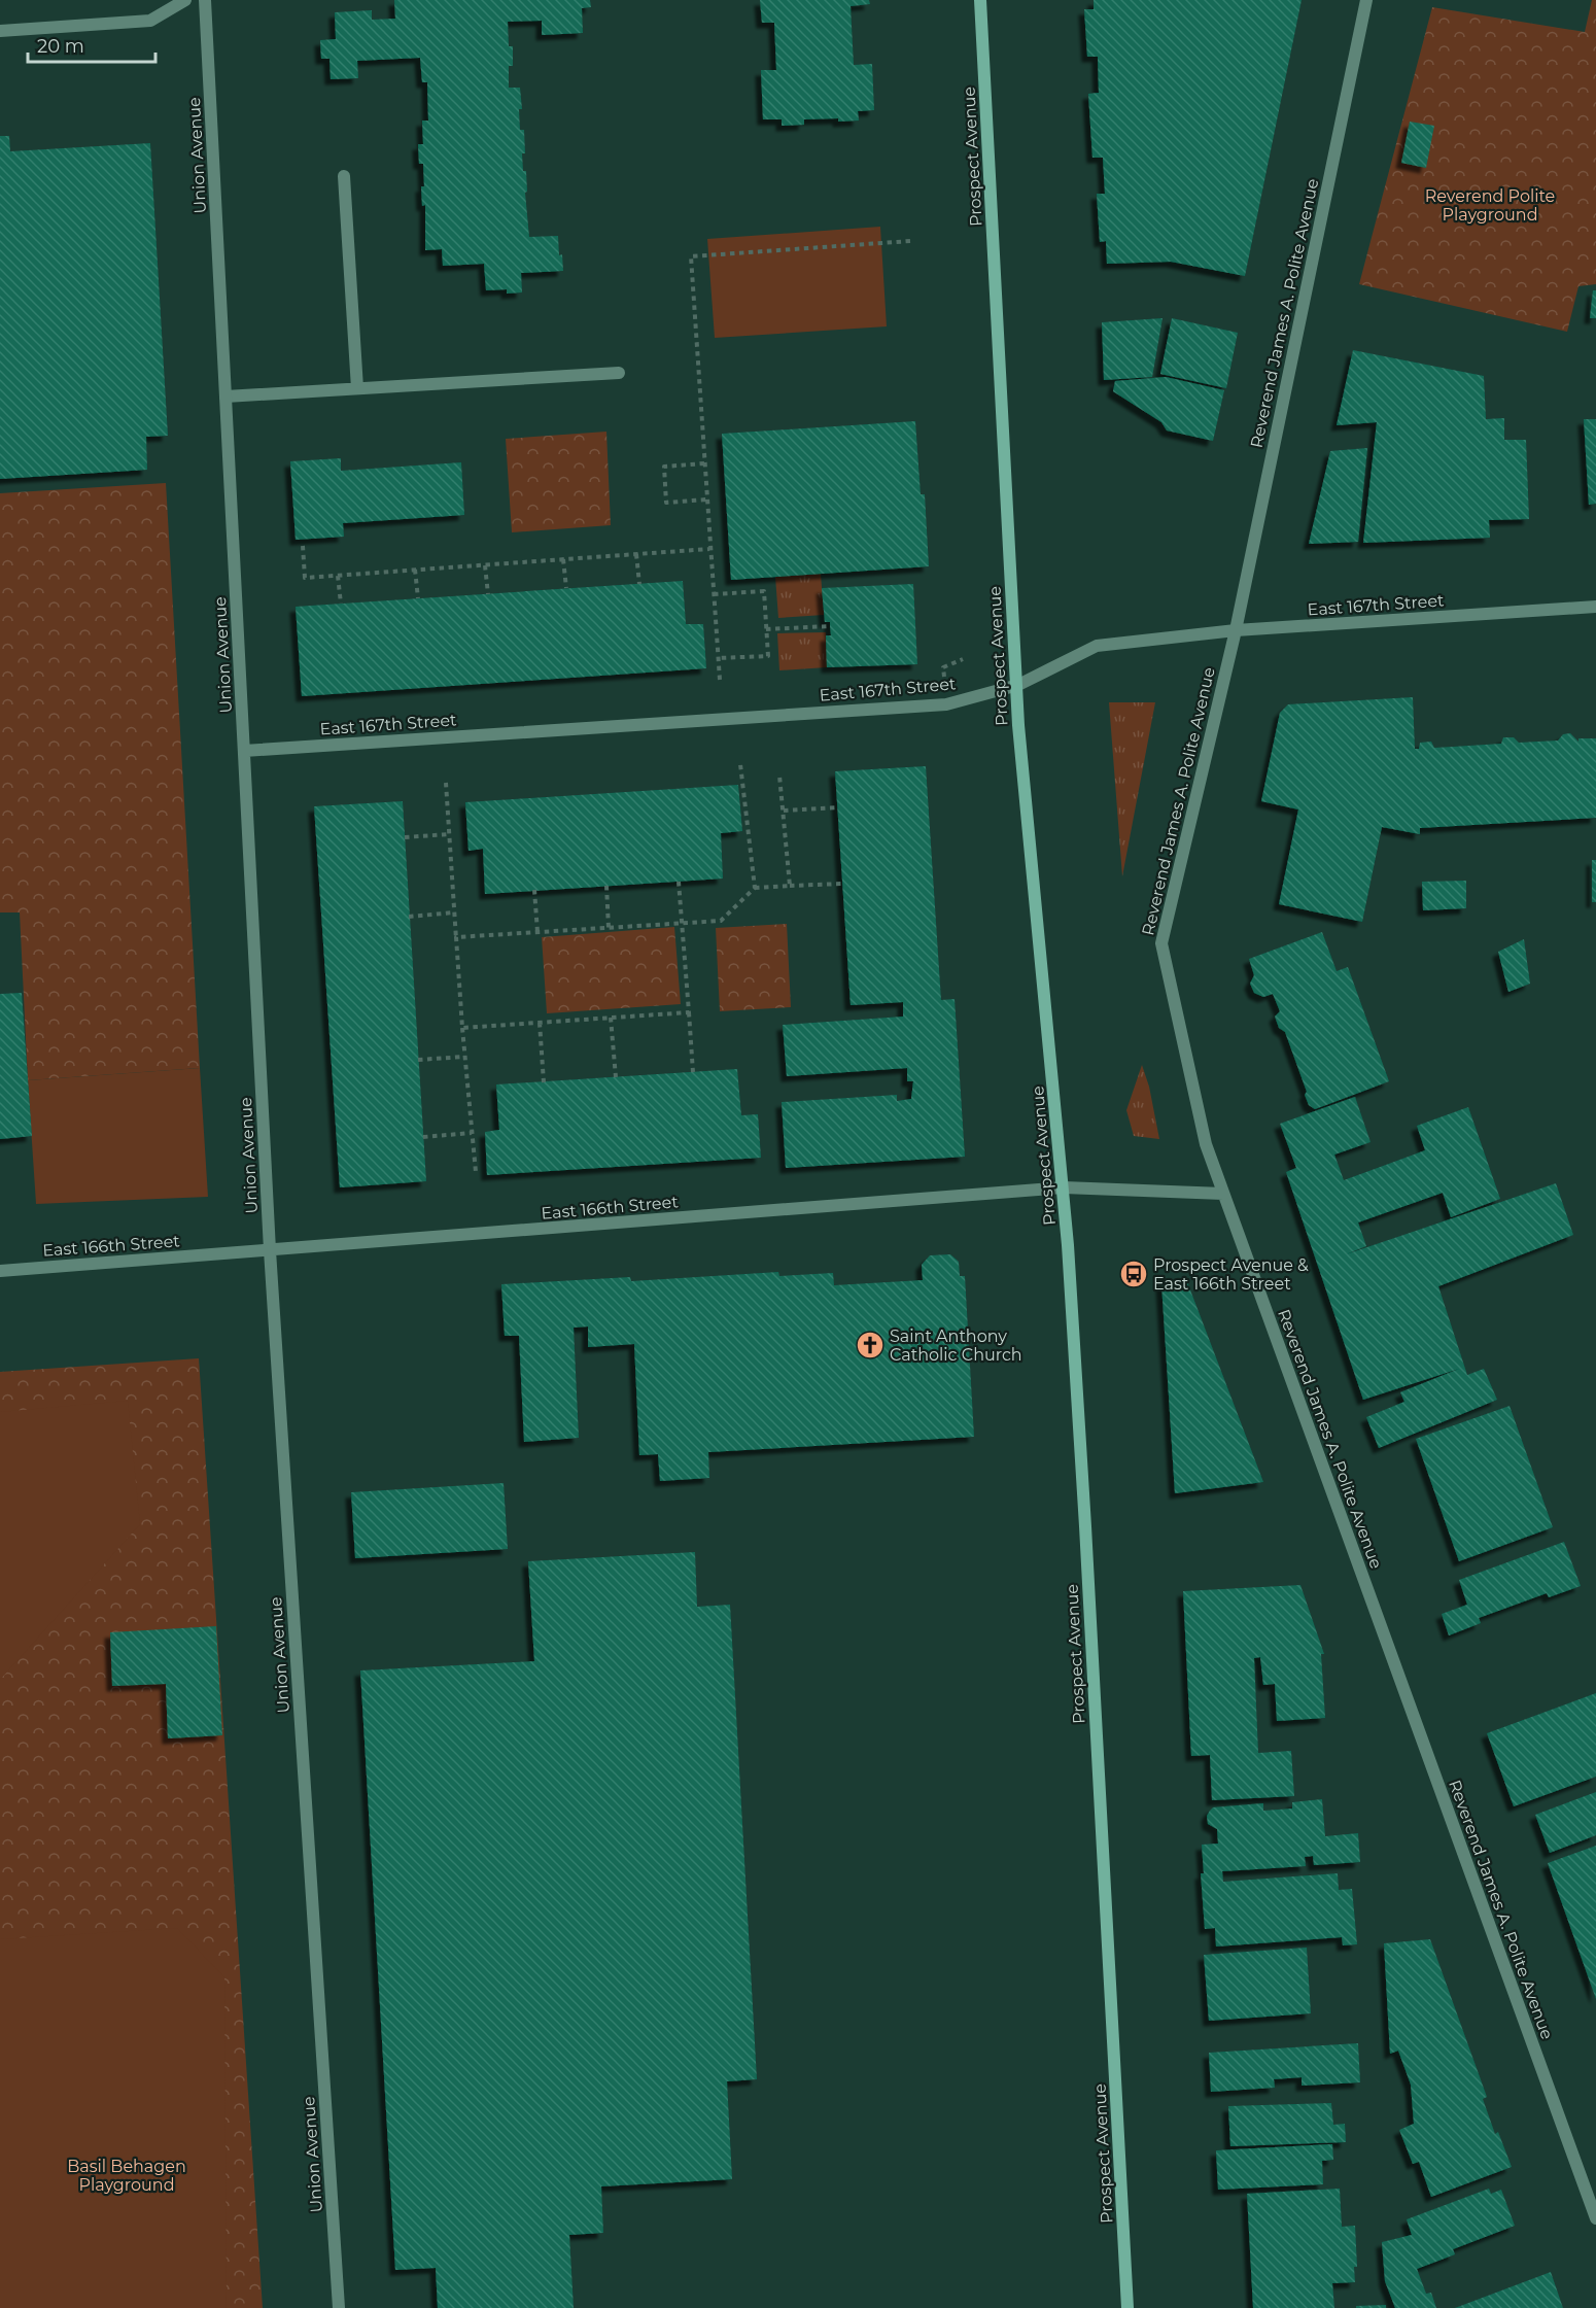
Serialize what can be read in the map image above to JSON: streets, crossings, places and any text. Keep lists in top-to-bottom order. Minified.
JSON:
{"streets":{"street":["Union Avenue","Prospect Avenue","Reverend James A. Polite Avenue","East 167th Street","East 166th Street"]},"crossings":[["Union Avenue","East 167th Street"],["Union Avenue","East 166th Street"],["Prospect Avenue","East 167th Street"],["Prospect Avenue","East 166th Street"],["Reverend James A. Polite Avenue","East 167th Street"],["Reverend James A. Polite Avenue","East 166th Street"]],"parks":["Reverend Polite Playground","Basil Behagen Playground"],"places":{"bus stop":["Prospect Avenue & East 166th Street"],"church":["Saint Anthony Catholic Church"]},"scale_bar":"20 m"}
